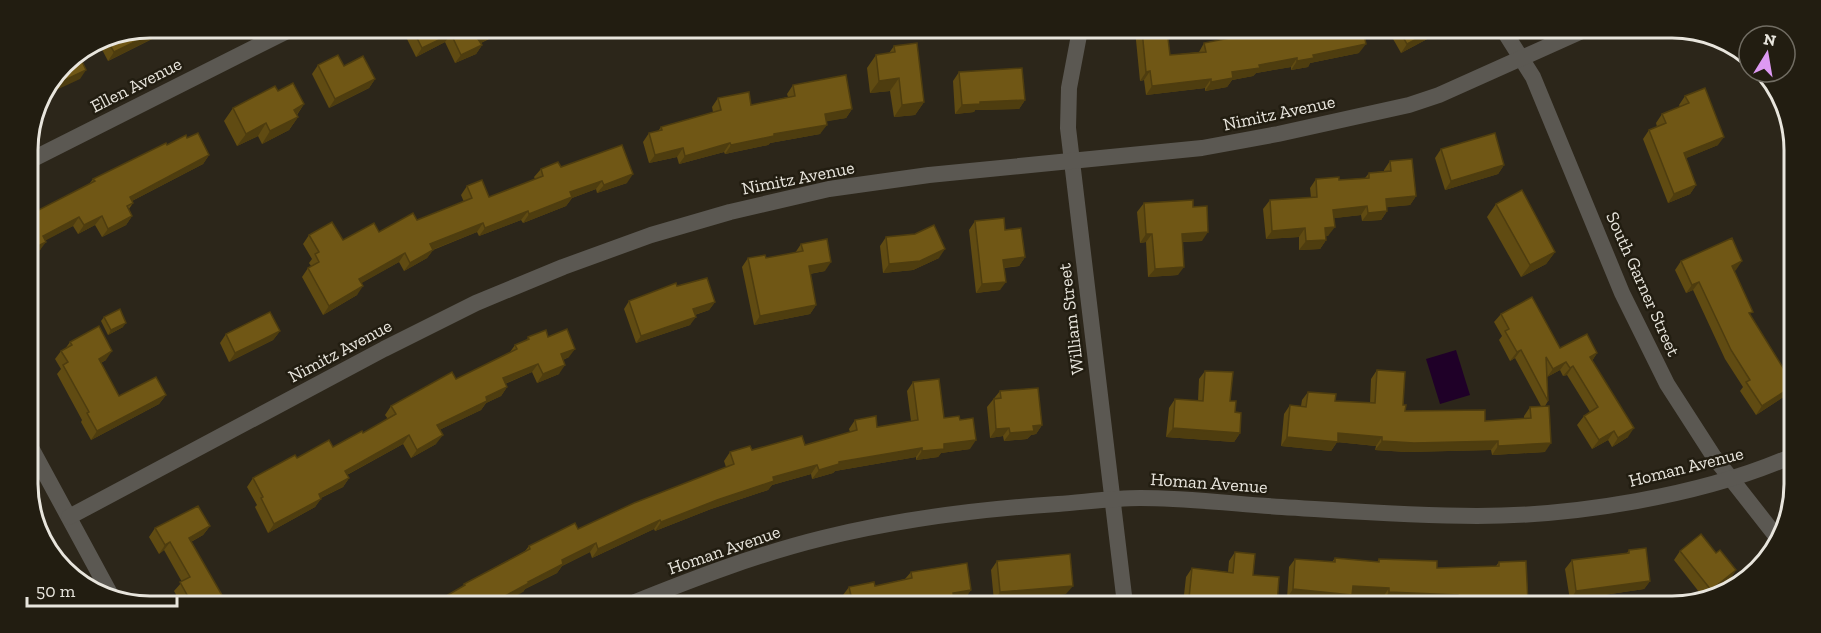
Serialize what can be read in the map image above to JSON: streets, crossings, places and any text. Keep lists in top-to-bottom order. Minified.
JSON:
{"streets":{"street":["Ellen Avenue","Nimitz Avenue","South Garner Street","William Street","Homan Avenue"]},"crossings":[["Nimitz Avenue","South Garner Street"],["Nimitz Avenue","William Street"],["South Garner Street","Homan Avenue"],["William Street","Homan Avenue"]],"scale_bar":"50 m","north":"top"}
